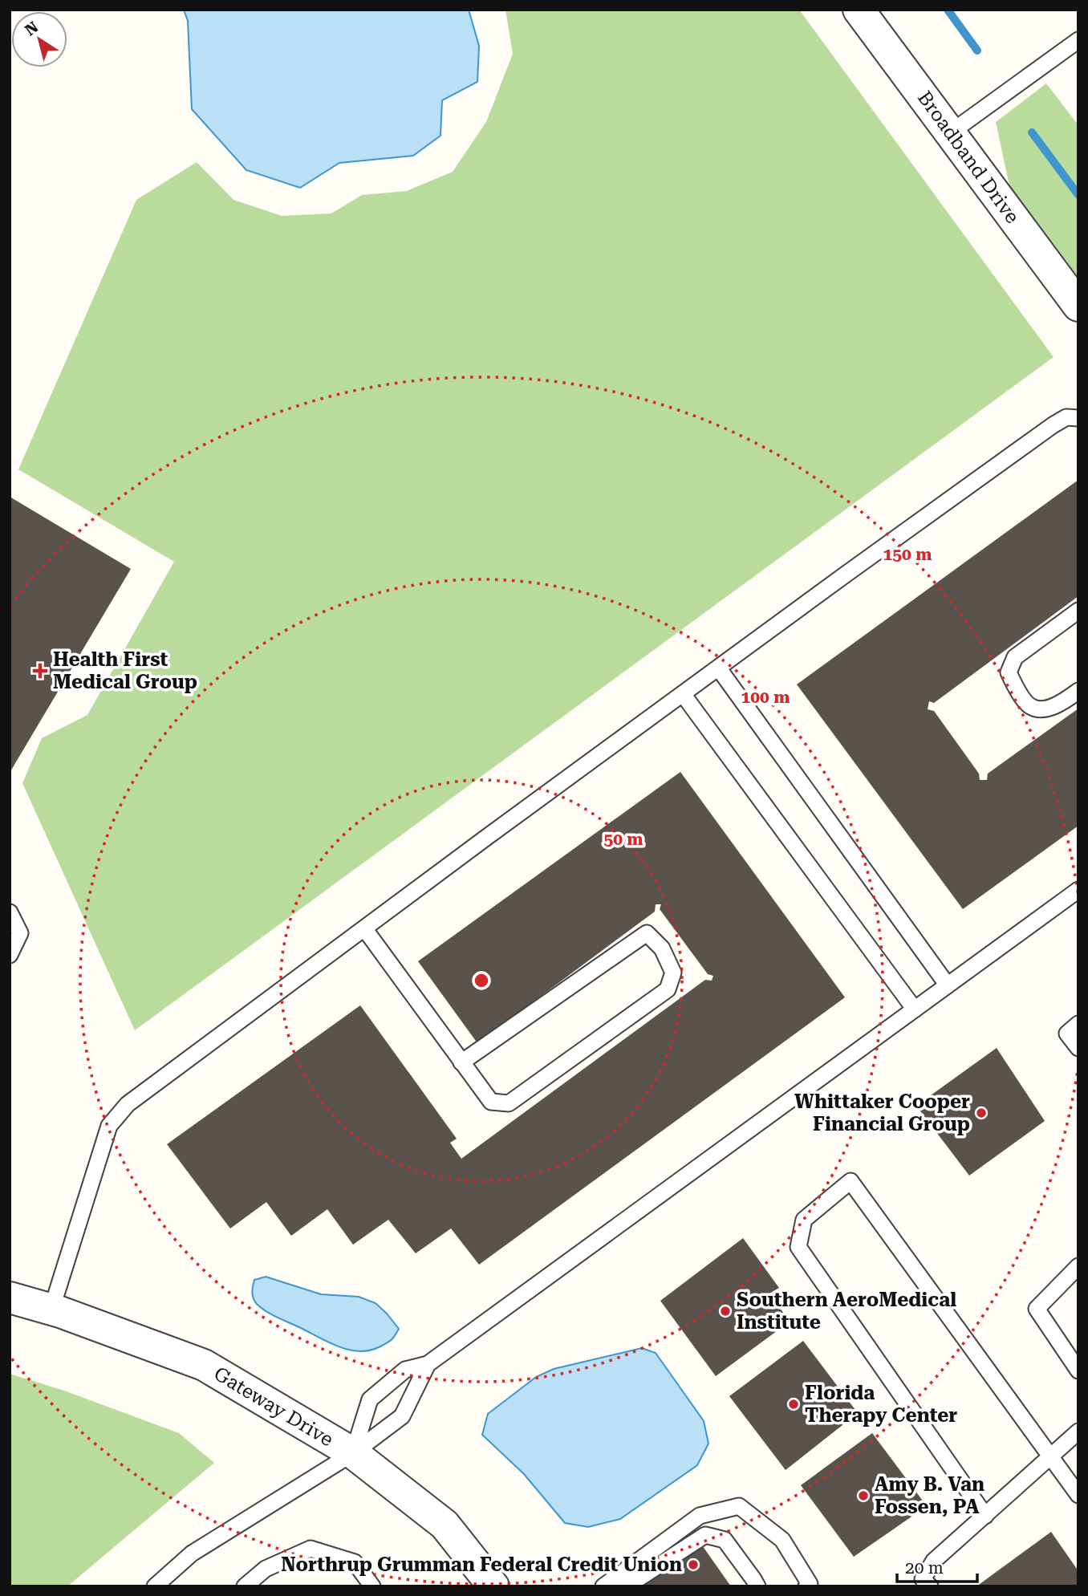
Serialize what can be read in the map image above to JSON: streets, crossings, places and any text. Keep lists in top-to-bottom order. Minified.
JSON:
{"streets":{"street":["Broadband Drive","Gateway Drive"]},"places":{"health":["Health First Medical Group"],"other":["Whittaker Cooper Financial Group","Southern AeroMedical Institute","Florida Therapy Center","Amy B. Van Fossen, PA","Northrup Grumman Federal Credit Union"]},"scale_bar":"20 m","north":"top left","rings":["150 m","100 m","50 m"]}
